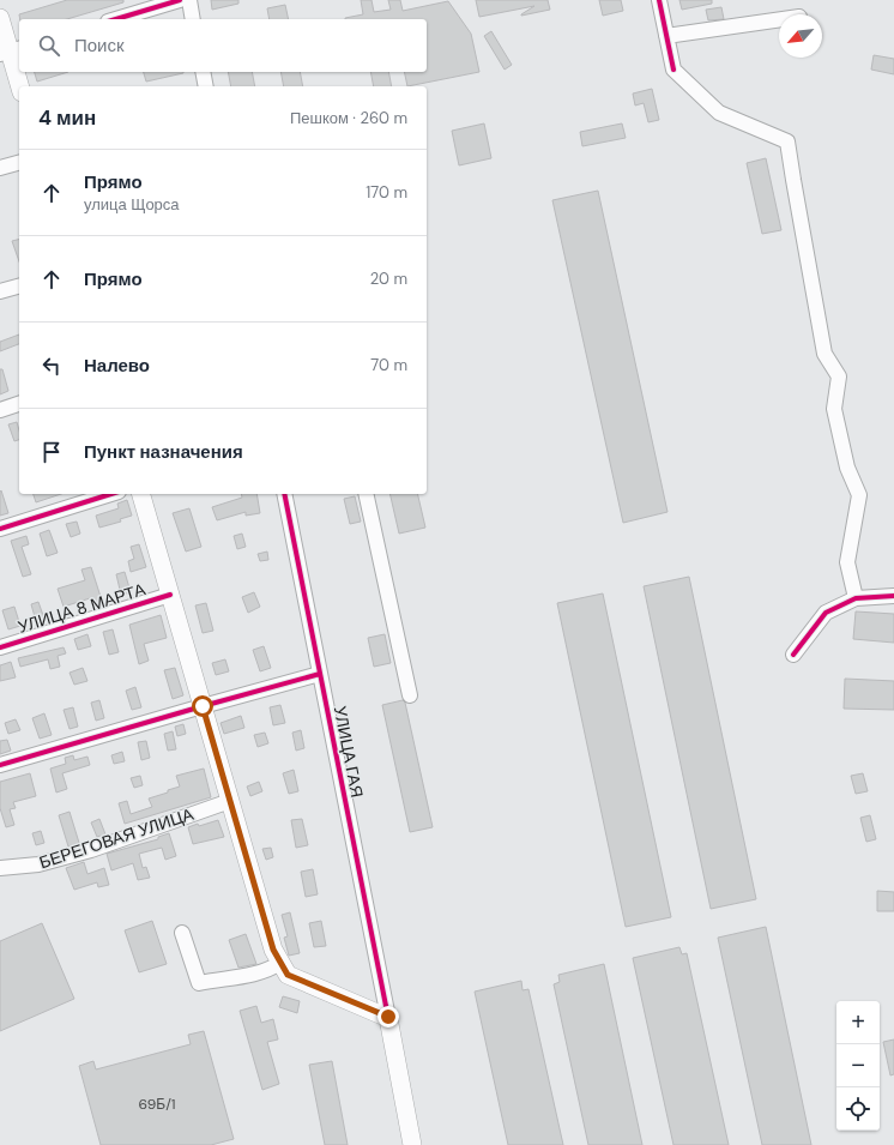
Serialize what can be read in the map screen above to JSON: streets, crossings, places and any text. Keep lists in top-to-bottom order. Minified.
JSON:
{"streets":{"main road":["УЛИЦА ГАЯ"],"street":["УЛИЦА 8 МАРТА","БЕРЕГОВАЯ УЛИЦА"]},"house_numbers":["69Б/1"],"north":"bottom left","page":{"search":"Поиск","heading":["4 мин","Пешком · 260 m"],"list":[["Прямо","улица Щорса","170 m"],["Прямо","20 m"],["Налево","70 m"],"Пункт назначения"],"map_buttons":["+","−"]}}
